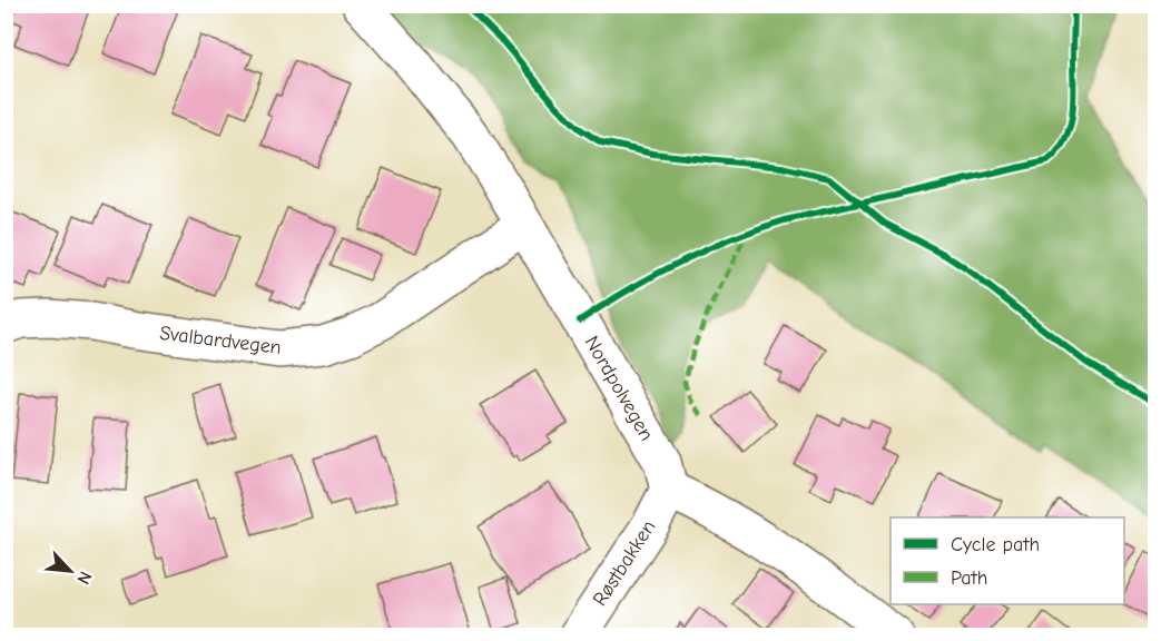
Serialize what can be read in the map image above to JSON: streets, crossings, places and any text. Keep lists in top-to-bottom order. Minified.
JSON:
{"streets":{"street":["Svalbardvegen","Nordpolvegen","Røstbakken"]},"crossings":[["Svalbardvegen","Nordpolvegen"],["Nordpolvegen","Røstbakken"]],"legend":["Cycle path","Path"],"north":"bottom right"}
